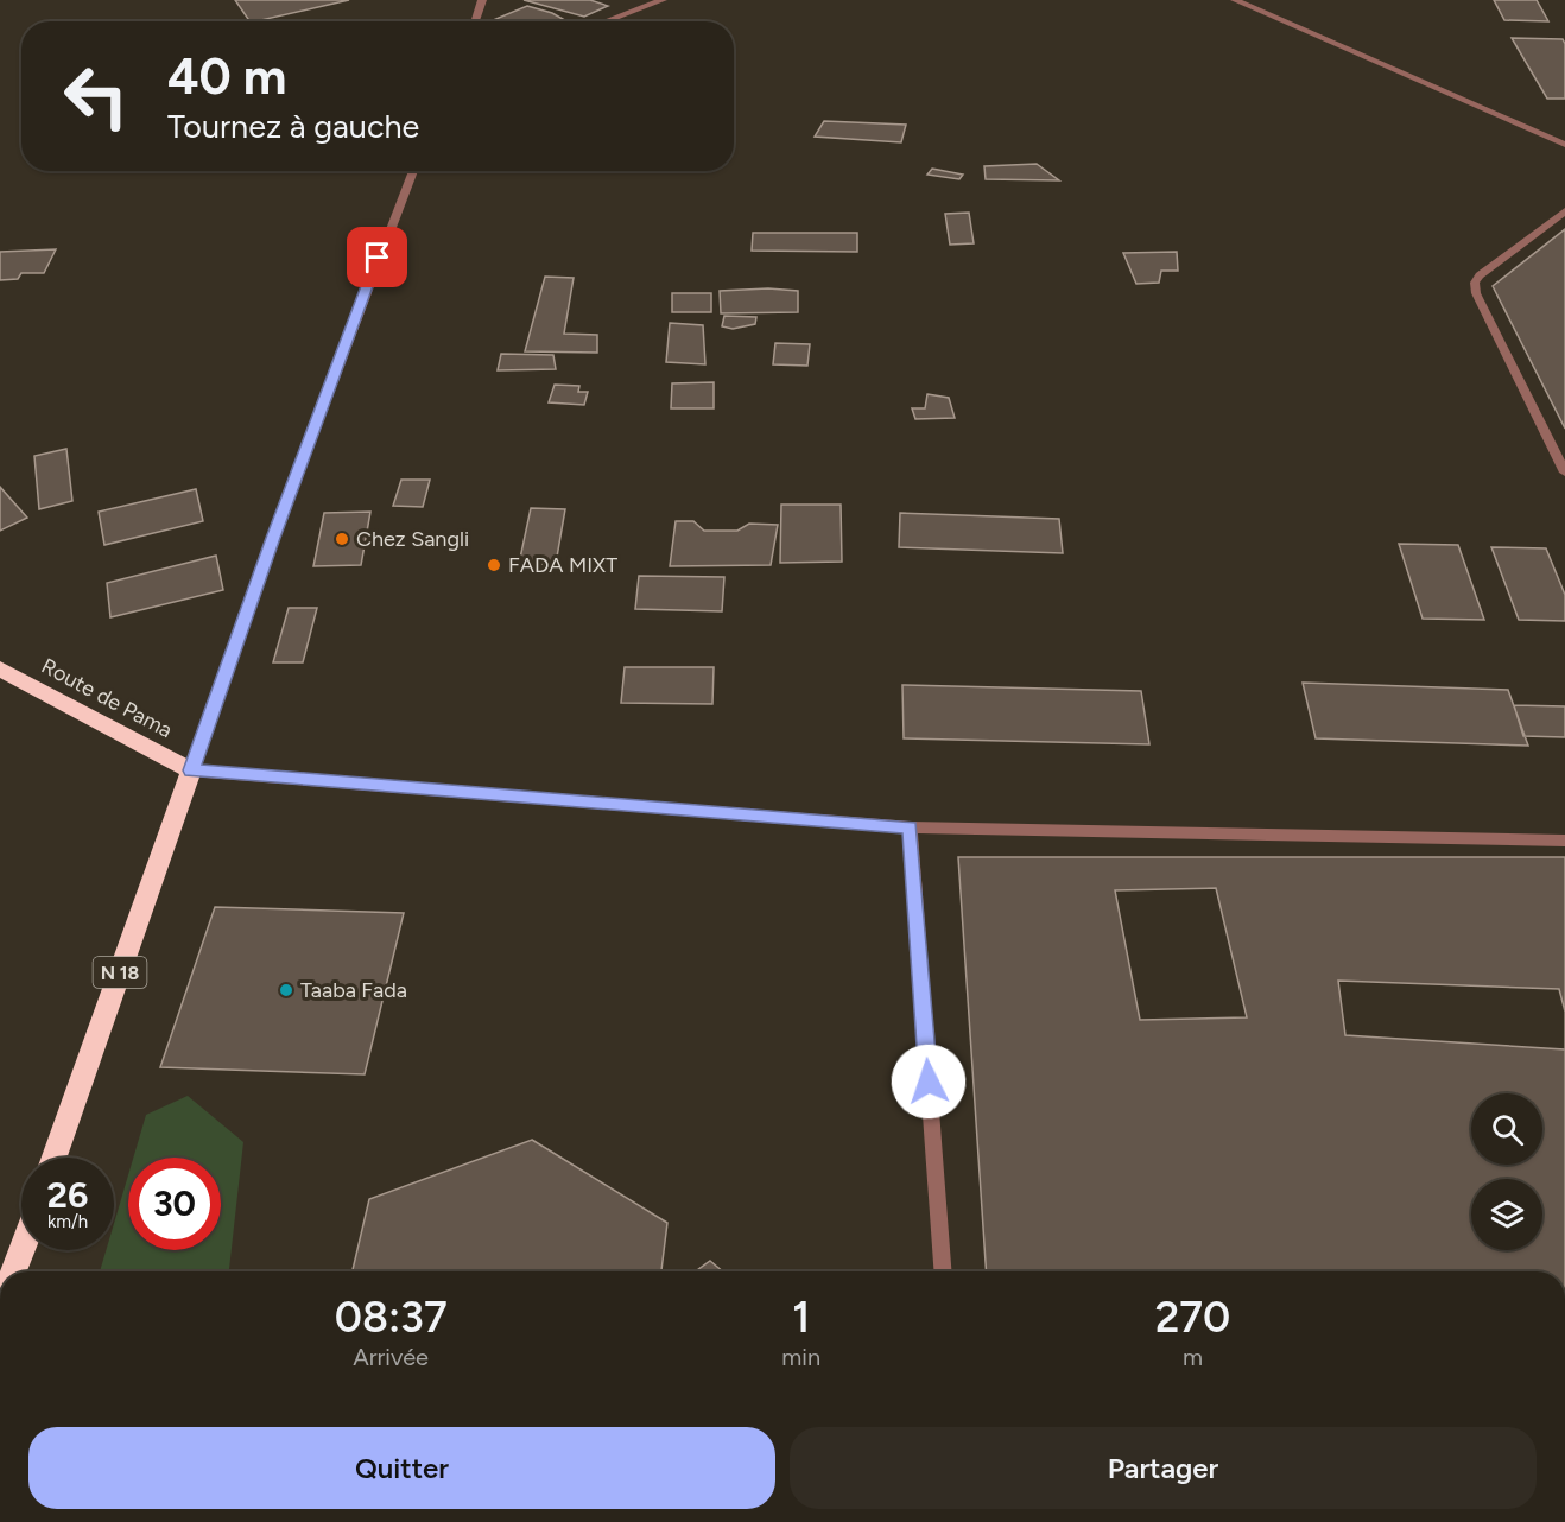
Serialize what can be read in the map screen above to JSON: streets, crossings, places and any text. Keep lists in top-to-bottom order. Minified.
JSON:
{"streets":{"highway":["Route de Pama","N 18"]},"crossings":[["Route de Pama","N 18"]],"places":["Chez Sangli","FADA MIXT","Taaba Fada"],"page":{"turn":["40 m","Tournez à gauche"],"speed":"26 km/h","limit":"30","eta":["08:37","Arrivée","1","min","270","m"],"buttons":["Quitter","Partager"]}}
